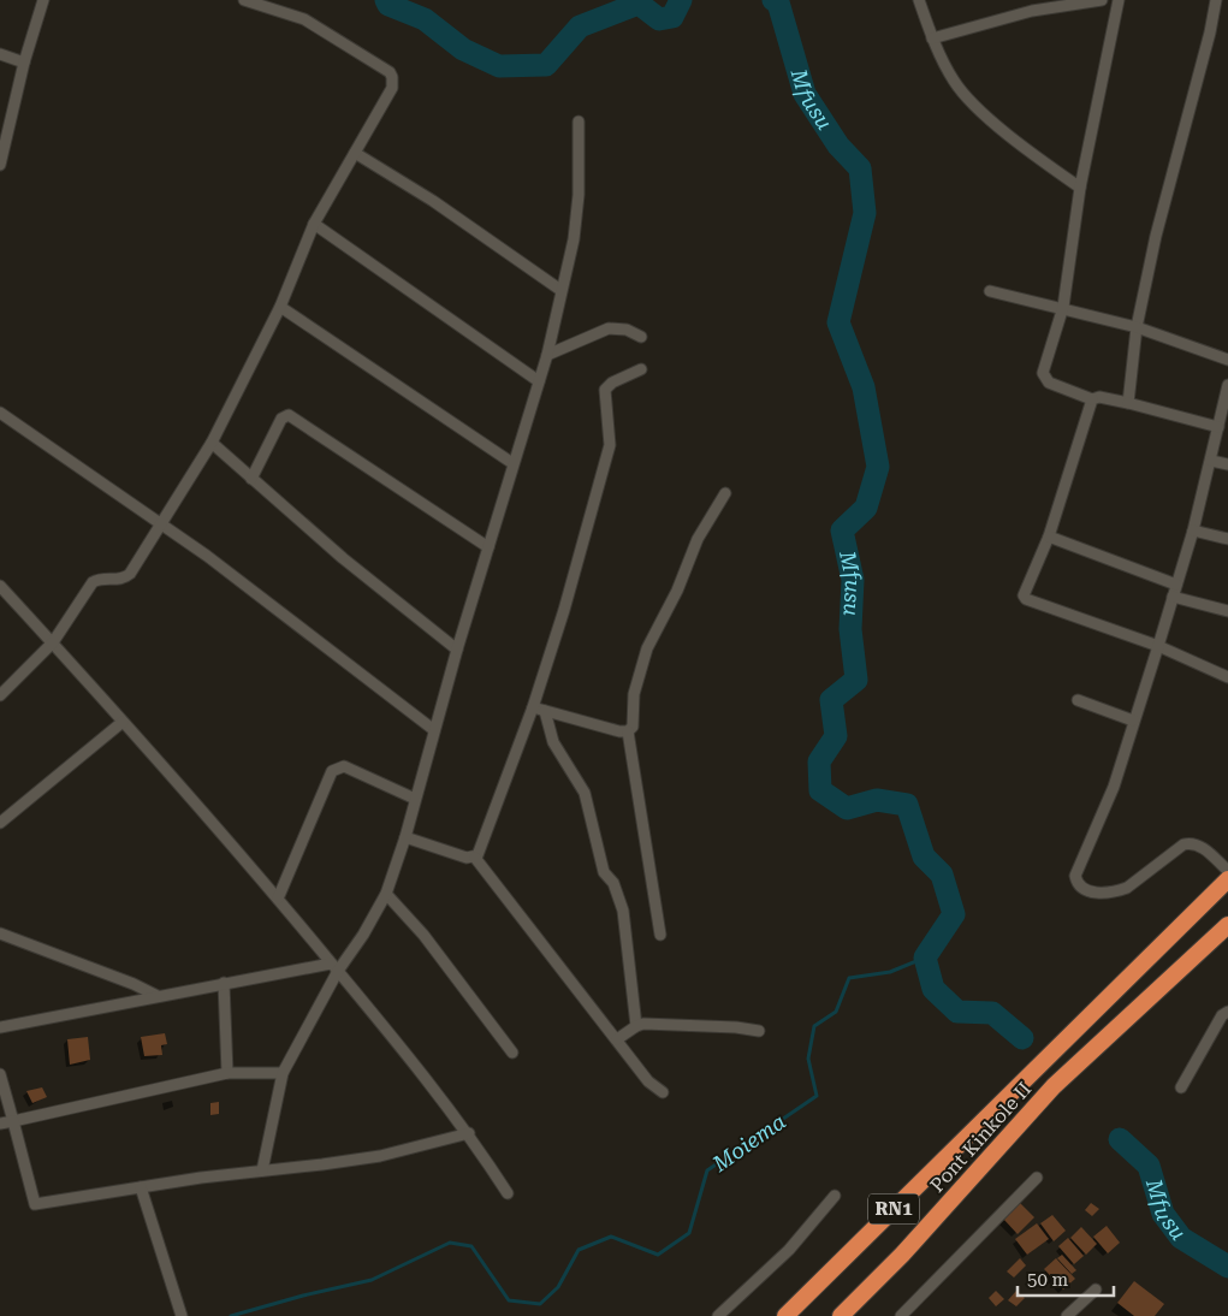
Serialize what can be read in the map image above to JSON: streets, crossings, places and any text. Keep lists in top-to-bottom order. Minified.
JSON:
{"streets":{"highway":["Pont Kinkole II","RN1"]},"water":["Mfusu","Moiema"],"scale_bar":"50 m"}
